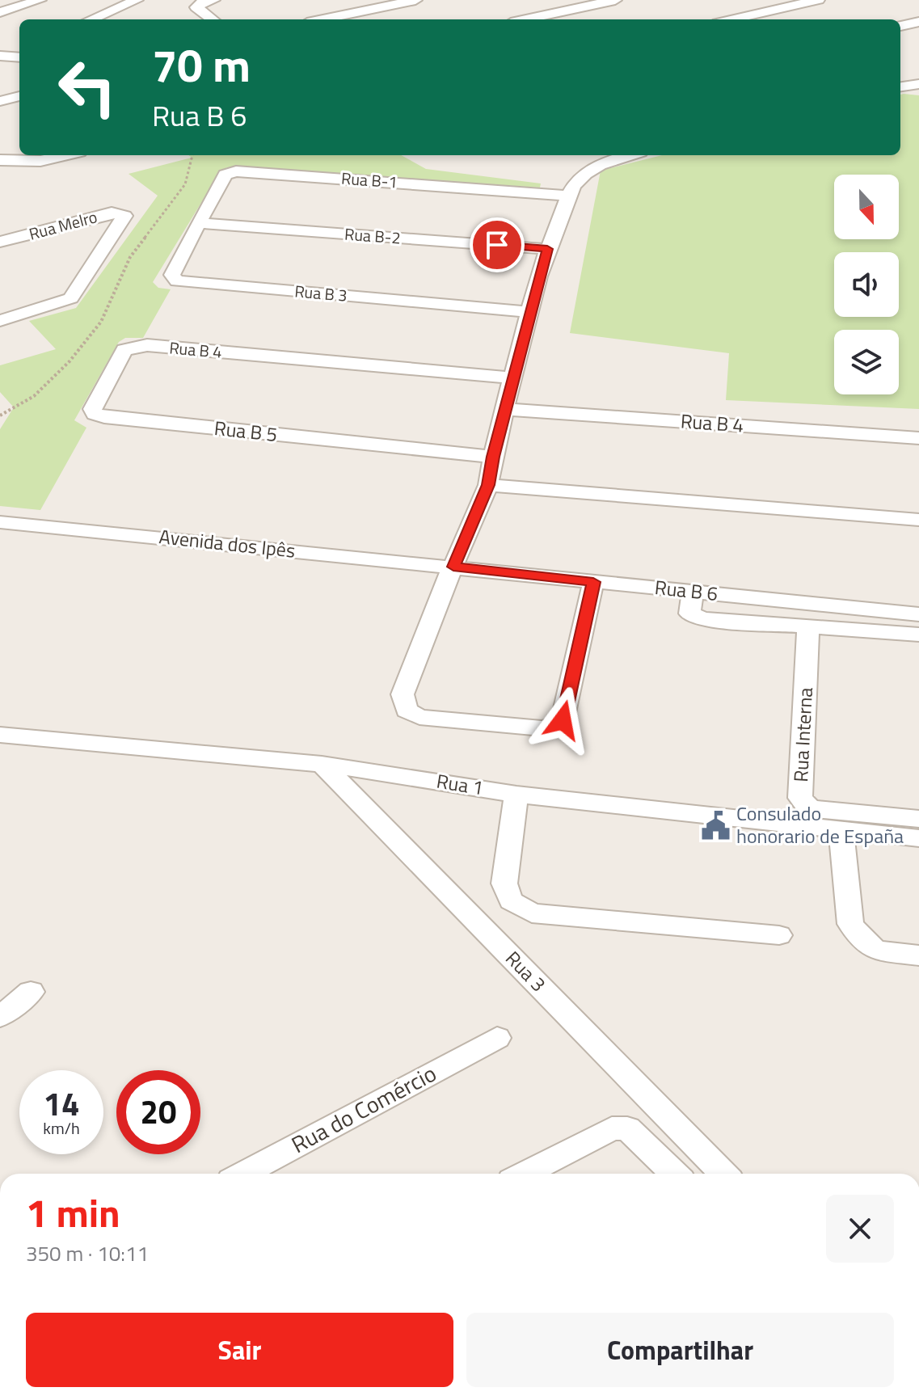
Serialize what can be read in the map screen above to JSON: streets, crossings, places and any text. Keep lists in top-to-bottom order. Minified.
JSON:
{"streets":{"street":["Rua B-1","Rua Melro","Rua B-2","Rua B 3","Rua B 4","Rua B 5","Avenida dos Ipês","Rua B 6","Rua Interna","Rua 1","Rua 3","Rua do Comércio"]},"crossings":[["Rua B-1","Rua B-2"],["Rua B-1","Rua B 3"],["Rua B-2","Rua B 3"],["Rua B 4","Rua B 5"],["Avenida dos Ipês","Rua B 6"],["Rua 1","Rua 3"]],"places":{"public building":["Consulado honorario de España"]},"north":"bottom","page":{"turn":["70 m","Rua B 6"],"speed":"14 km/h","limit":"20","heading":["1 min","350 m · 10:11"],"buttons":["Sair","Compartilhar"]}}
